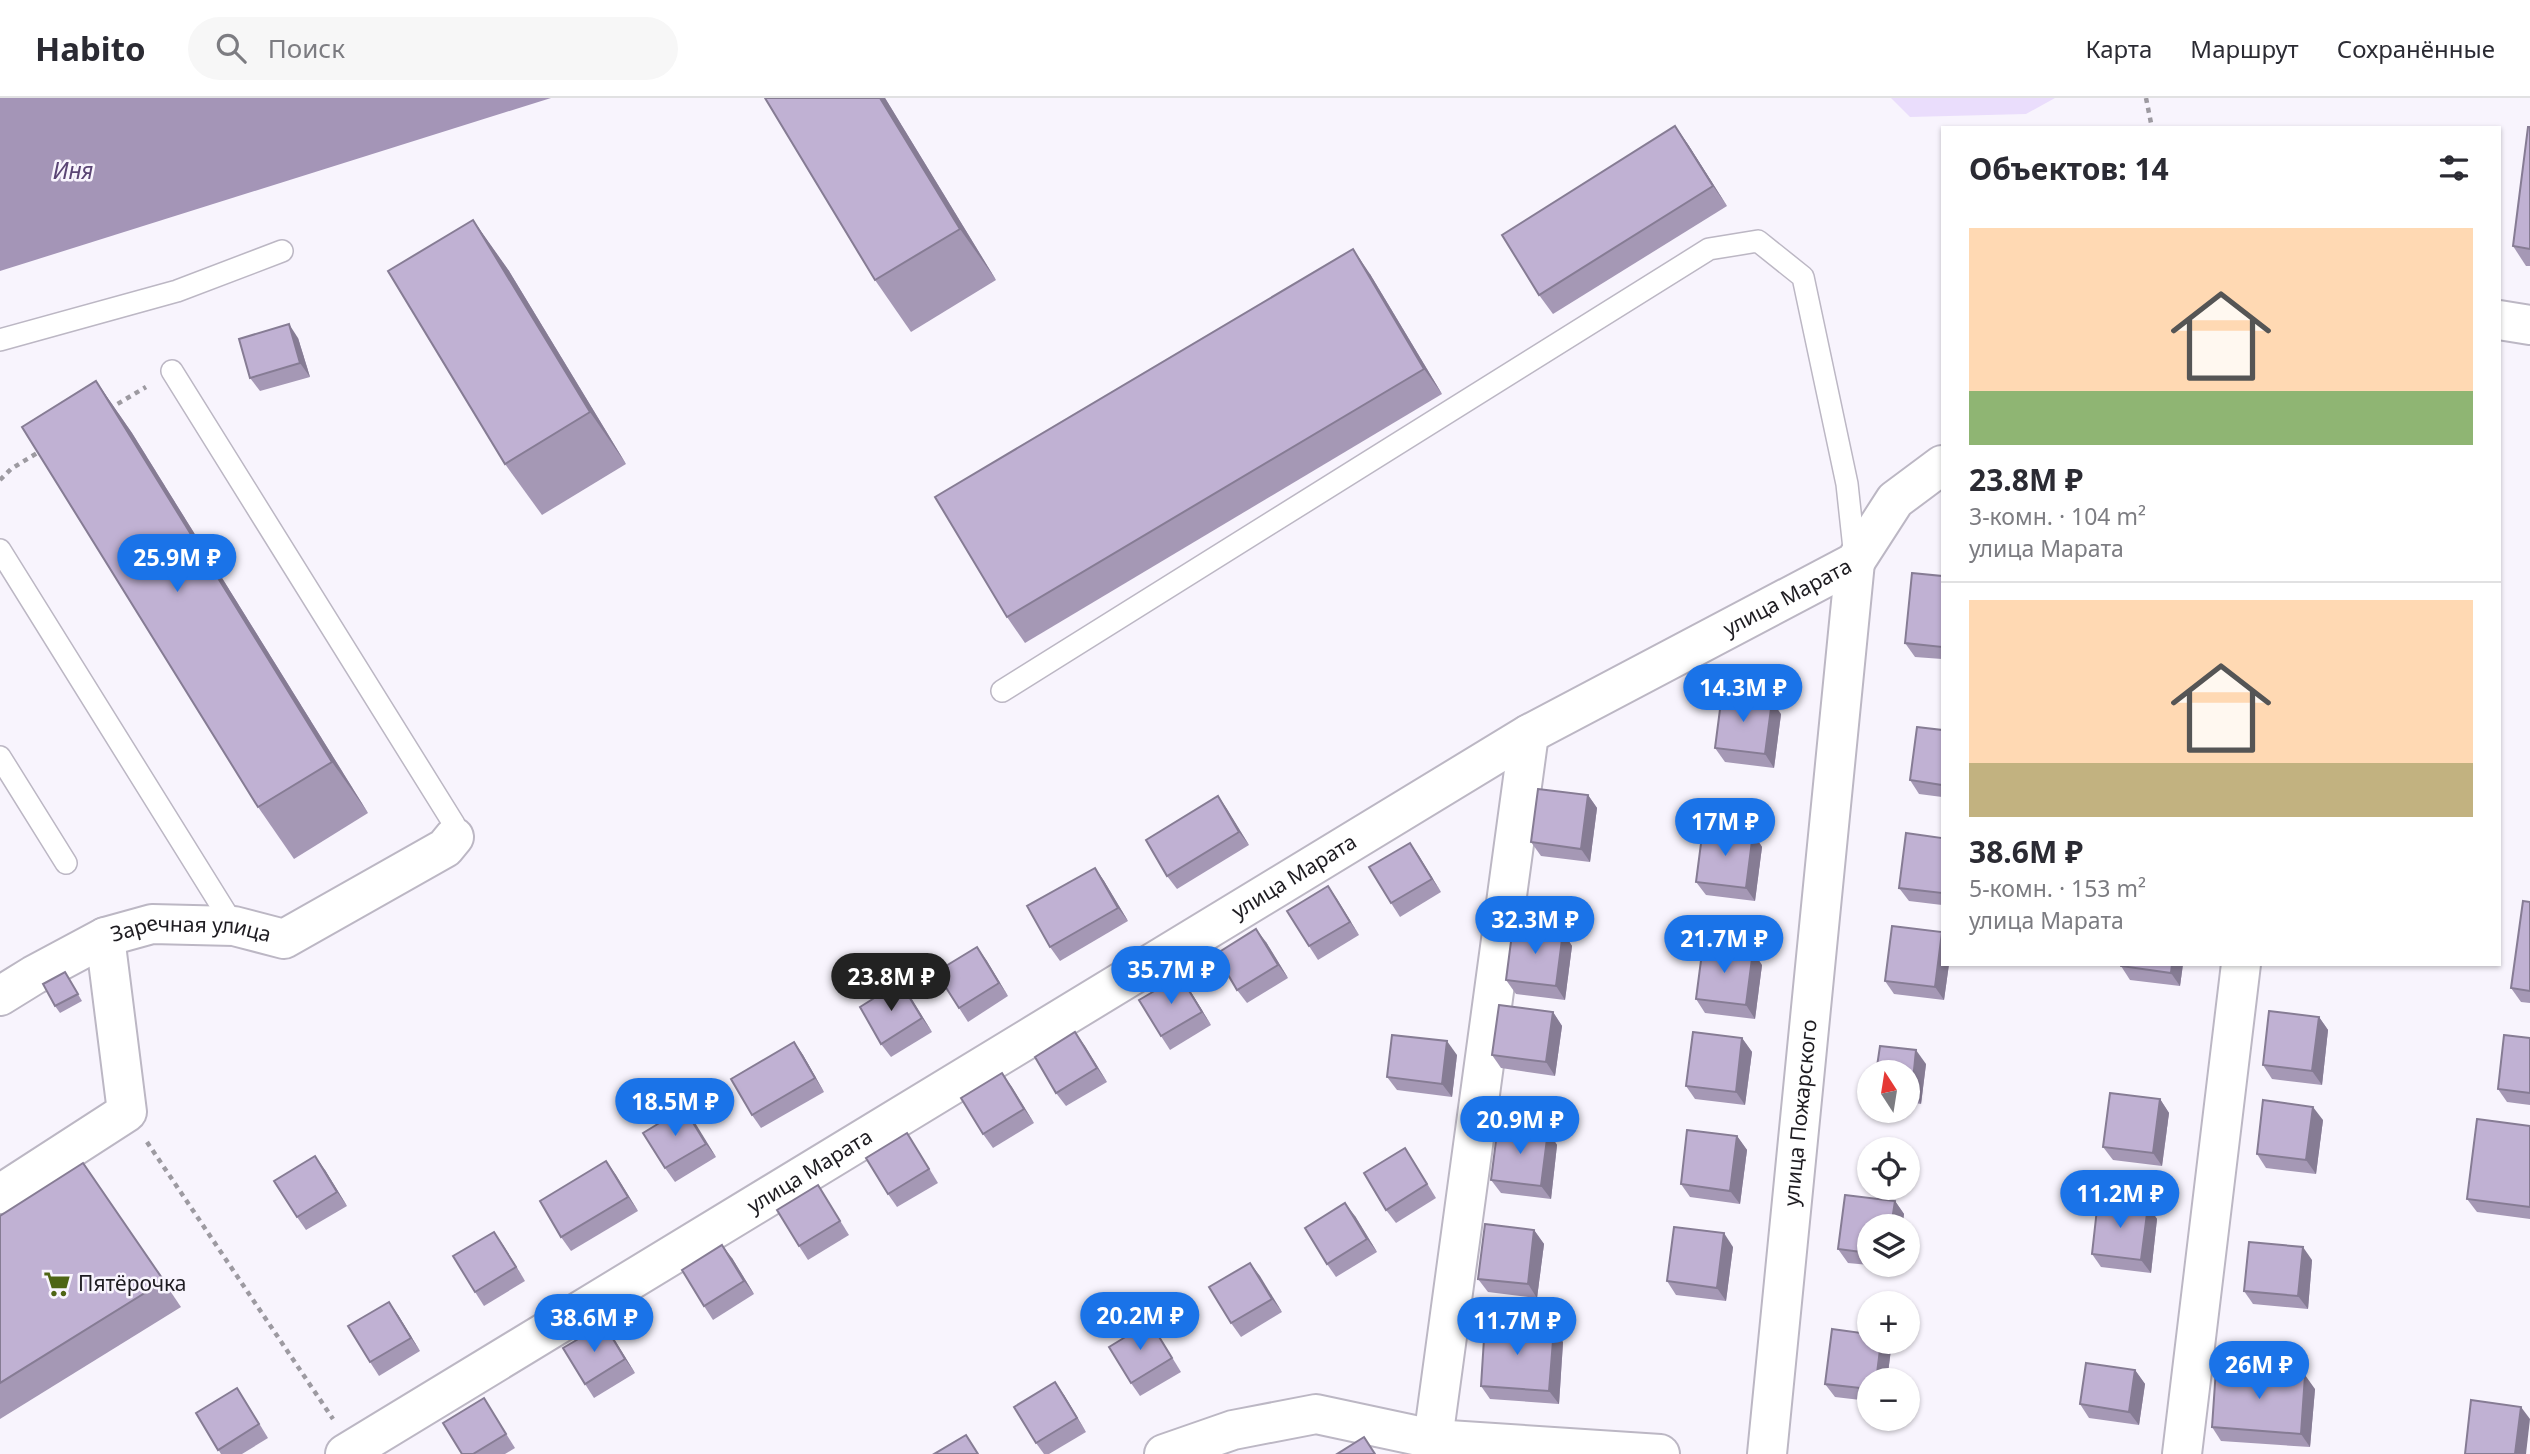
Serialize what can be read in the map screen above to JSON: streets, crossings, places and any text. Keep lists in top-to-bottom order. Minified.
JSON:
{"streets":{"street":["улица Марата","Заречная улица","улица Пожарского"]},"crossings":[["улица Марата","улица Пожарского"]],"water":["Иня"],"places":{"supermarket":["Пятёрочка"]},"north":"top","page":{"header":"Habito","search":"Поиск","nav":["Карта","Маршрут","Сохранённые"],"heading":"Объектов: 14","list":[{"name":"23.8M ₽","note":"3-комн. · 104 m² · улица Марата"},{"name":"38.6M ₽","note":"5-комн. · 153 m² · улица Марата"}],"price":["25.9M ₽","14.3M ₽","17M ₽","32.3M ₽","21.7M ₽","35.7M ₽","23.8M ₽","18.5M ₽","20.9M ₽","11.2M ₽","20.2M ₽","38.6M ₽","11.7M ₽","26M ₽"],"map_buttons":["+","−"]}}
